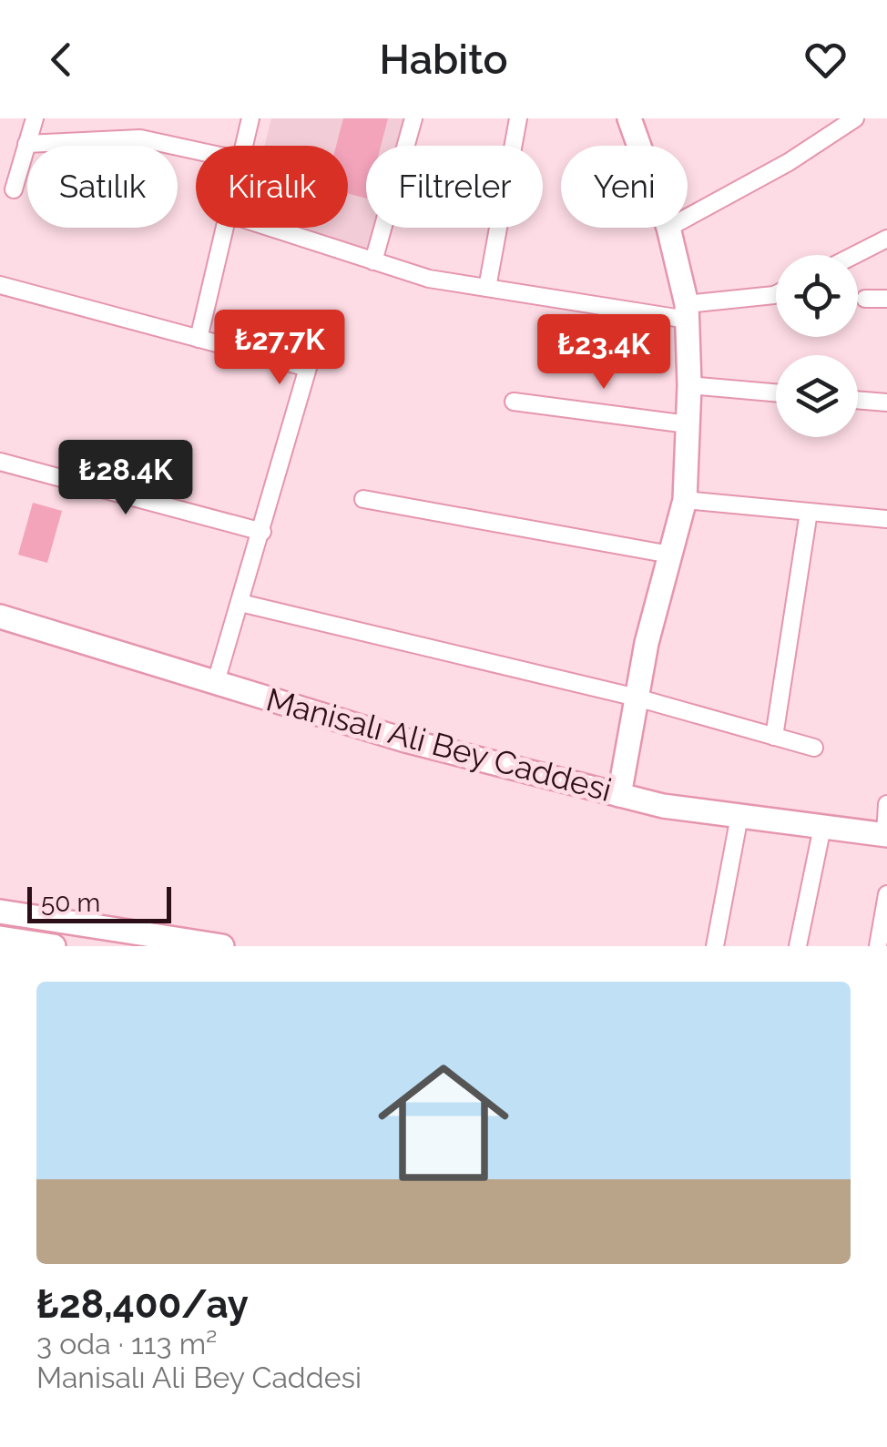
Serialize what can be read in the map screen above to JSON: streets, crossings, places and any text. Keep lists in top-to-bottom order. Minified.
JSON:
{"streets":{"street":["Manisalı Ali Bey Caddesi"]},"scale_bar":"50 m","page":{"header":"Habito","chip":["Satılık","Kiralık","Filtreler","Yeni"],"price":["₺27.7K","₺23.4K","₺28.4K"],"scale":"50 m","list":[{"name":"₺28,400/ay","note":"3 oda · 113 m² · Manisalı Ali Bey Caddesi"}]}}
